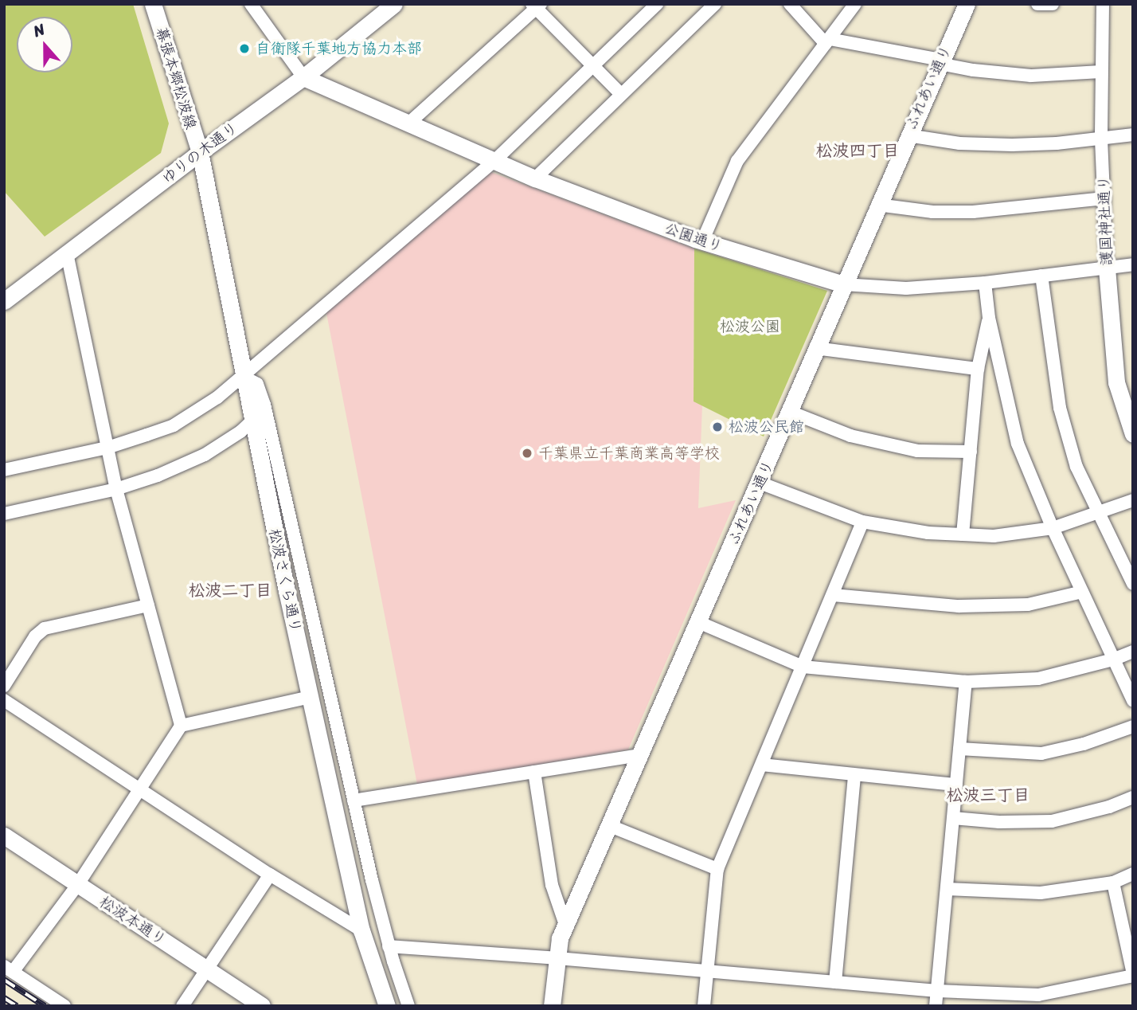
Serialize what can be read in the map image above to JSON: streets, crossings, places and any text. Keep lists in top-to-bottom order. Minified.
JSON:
{"streets":{"street":["幕張本郷松波線","ふれあい通り","ゆりの木通り","護国神社通り","公園通り","松波さくら通り","松波本通り"]},"crossings":[["幕張本郷松波線","ゆりの木通り"],["幕張本郷松波線","松波さくら通り"],["ふれあい通り","公園通り"],["ゆりの木通り","公園通り"],["ゆりの木通り","松波さくら通り"],["護国神社通り","公園通り"]],"districts":["松波四丁目","松波二丁目","松波三丁目"],"parks":["松波公園"],"places":["自衛隊千葉地方協力本部","松波公民館","千葉県立千葉商業高等学校"],"north":"top"}
